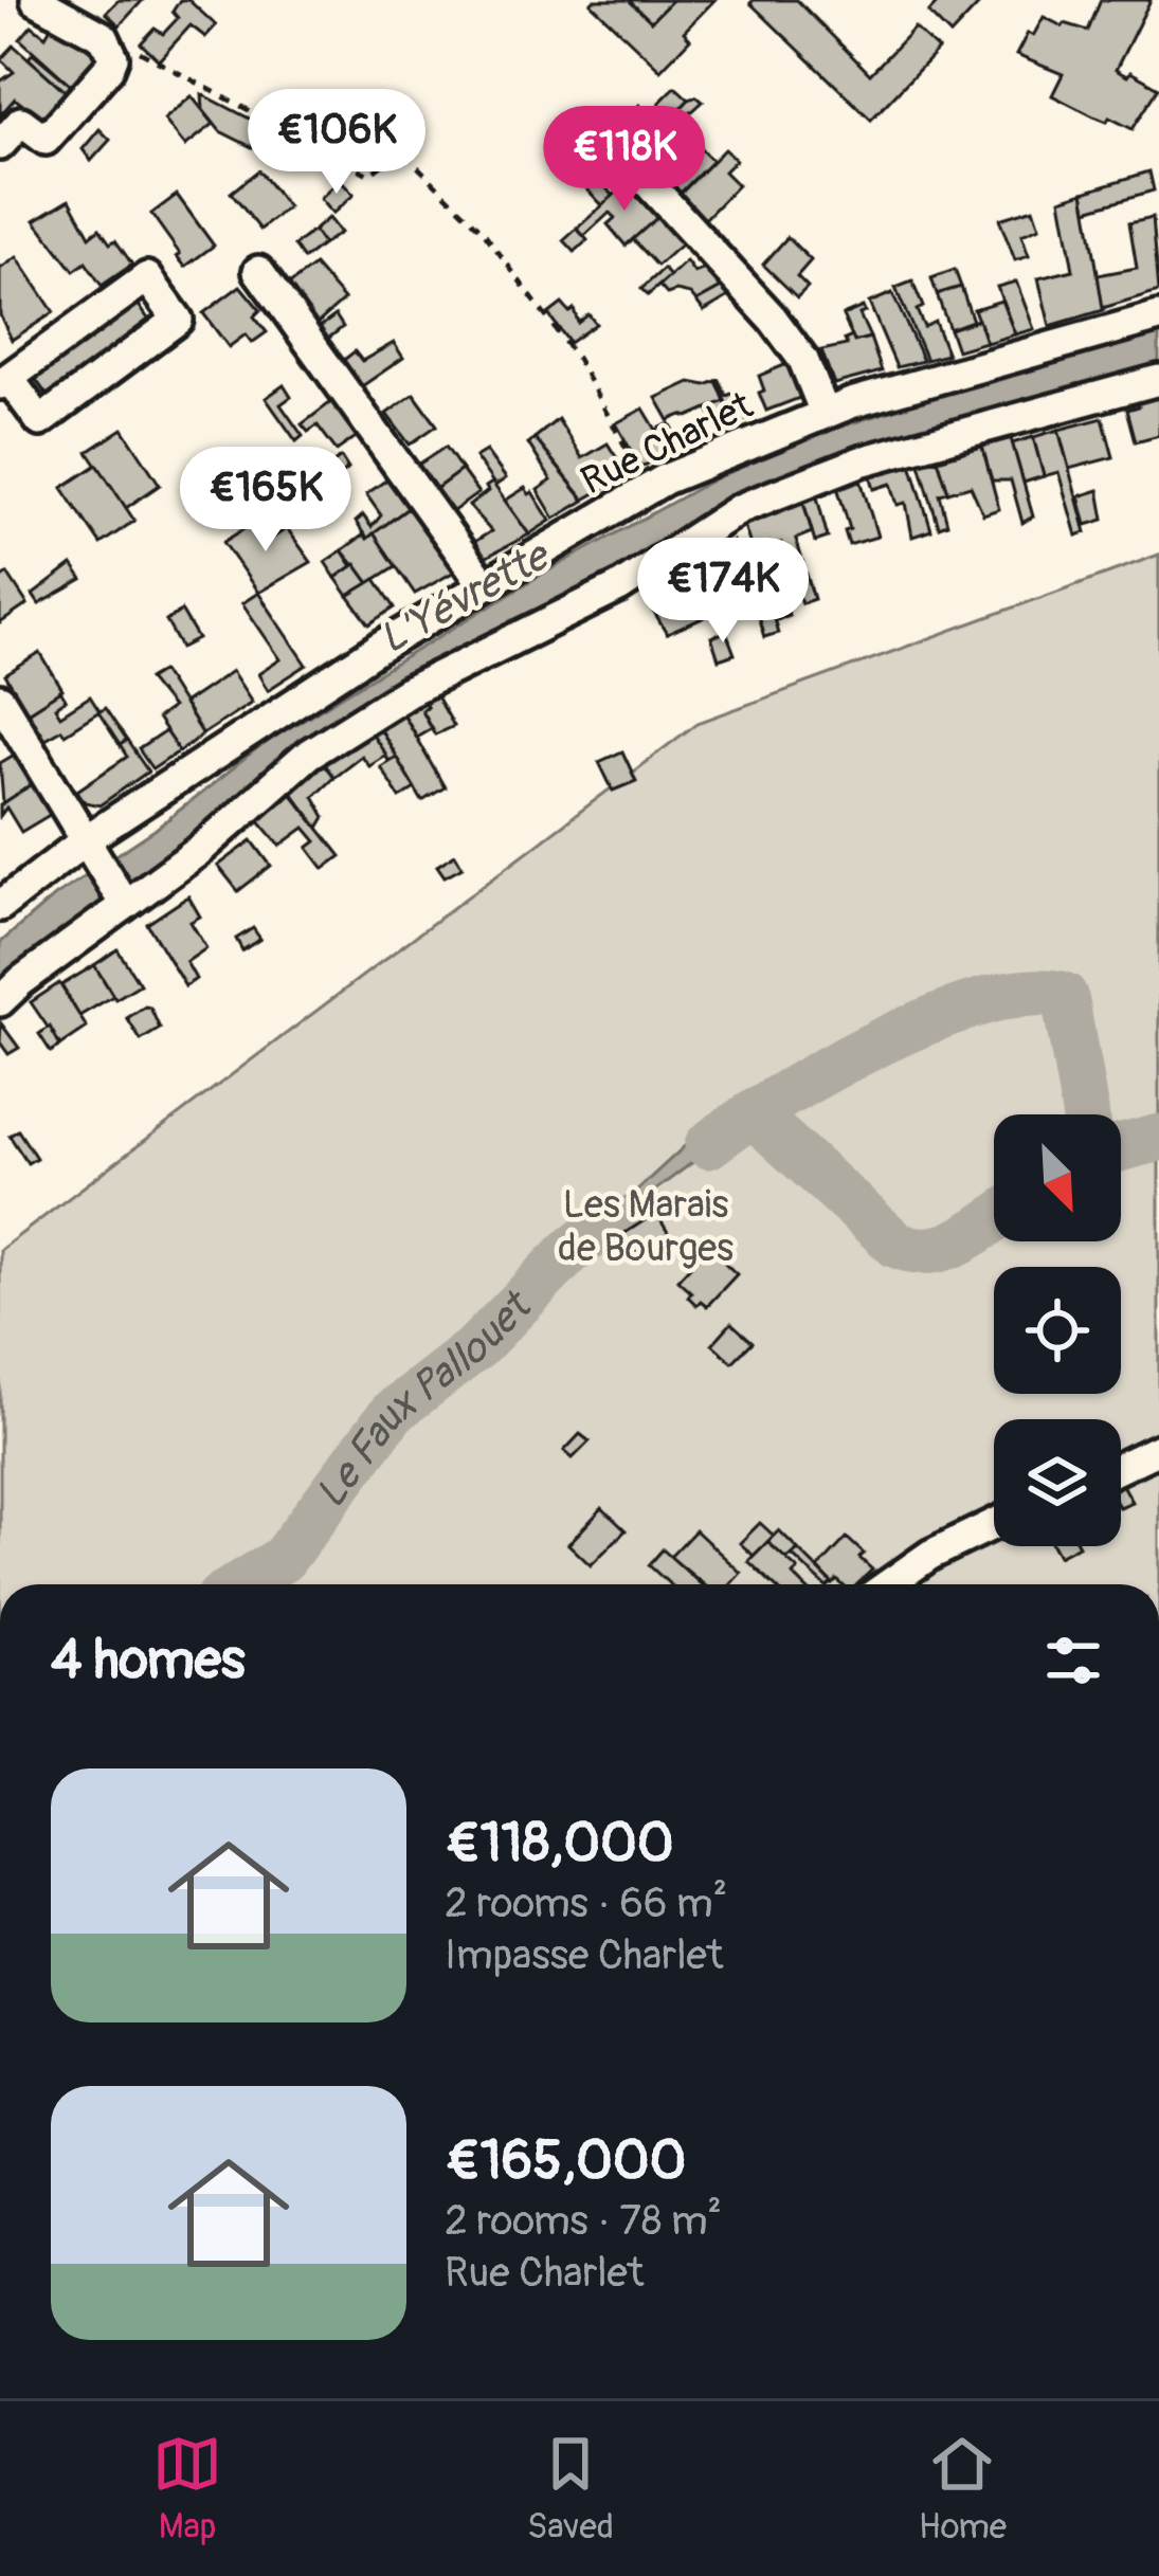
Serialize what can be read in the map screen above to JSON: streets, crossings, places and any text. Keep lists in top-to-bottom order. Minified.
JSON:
{"streets":{"street":["Rue Charlet"]},"water":["L'Yévrette","Le Faux Pallouet"],"parks":["Les Marais de Bourges"],"north":"bottom right","page":{"price":["€106K","€118K","€165K","€174K"],"heading":"4 homes","list":[{"name":"€118,000","note":"2 rooms · 66 m² · Impasse Charlet"},{"name":"€165,000","note":"2 rooms · 78 m² · Rue Charlet"}],"tabs":["Map","Saved","Home"]}}
